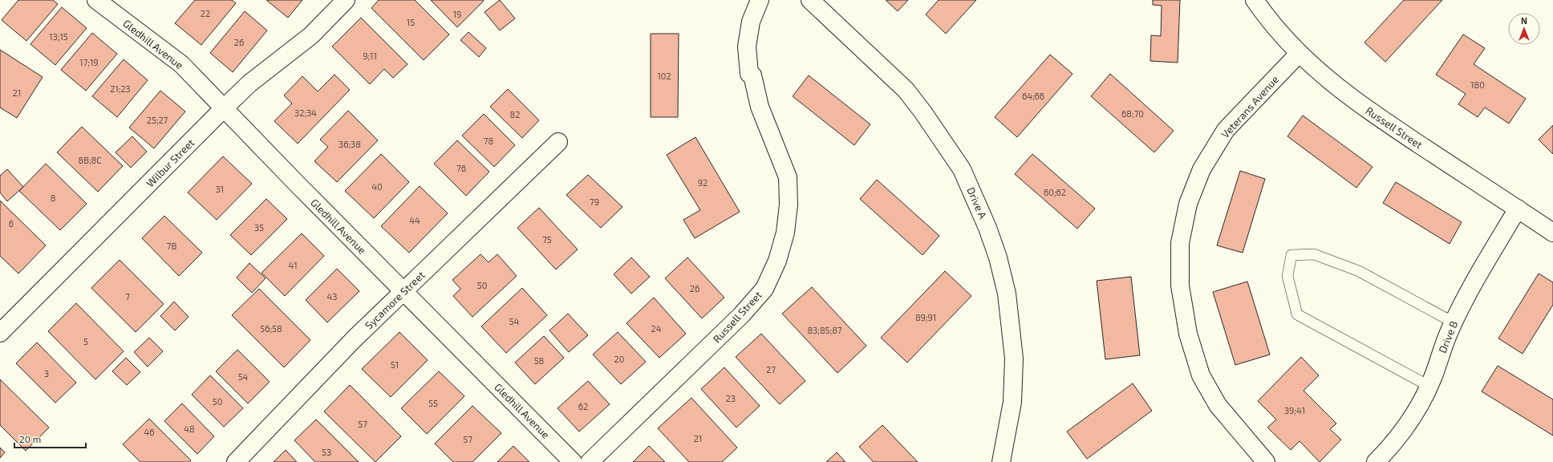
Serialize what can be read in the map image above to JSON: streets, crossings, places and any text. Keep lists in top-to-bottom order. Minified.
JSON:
{"streets":{"street":["Gledhill Avenue","Veterans Avenue","Russell Street","Wilbur Street","Drive A","Sycamore Street","Drive B"]},"crossings":[["Gledhill Avenue","Wilbur Street"],["Gledhill Avenue","Sycamore Street"],["Veterans Avenue","Russell Street"],["Russell Street","Drive B"]],"house_numbers":["22","19","15","13;15","26","9;11","17;19","102","180","21;23","21","64;66","32;34","68;70","82","25;27","78","36;38","8B;8C","76","92","40","31","60;62","8","79","44","6","35","75","7B","41","50","26","7","43","89;91","54","56;58","24","83;85;87","5","20","58","51","27","3","54","23","50","55","62","39;41","57","48","46","21","57","53"],"scale_bar":"20 m","north":"top"}
